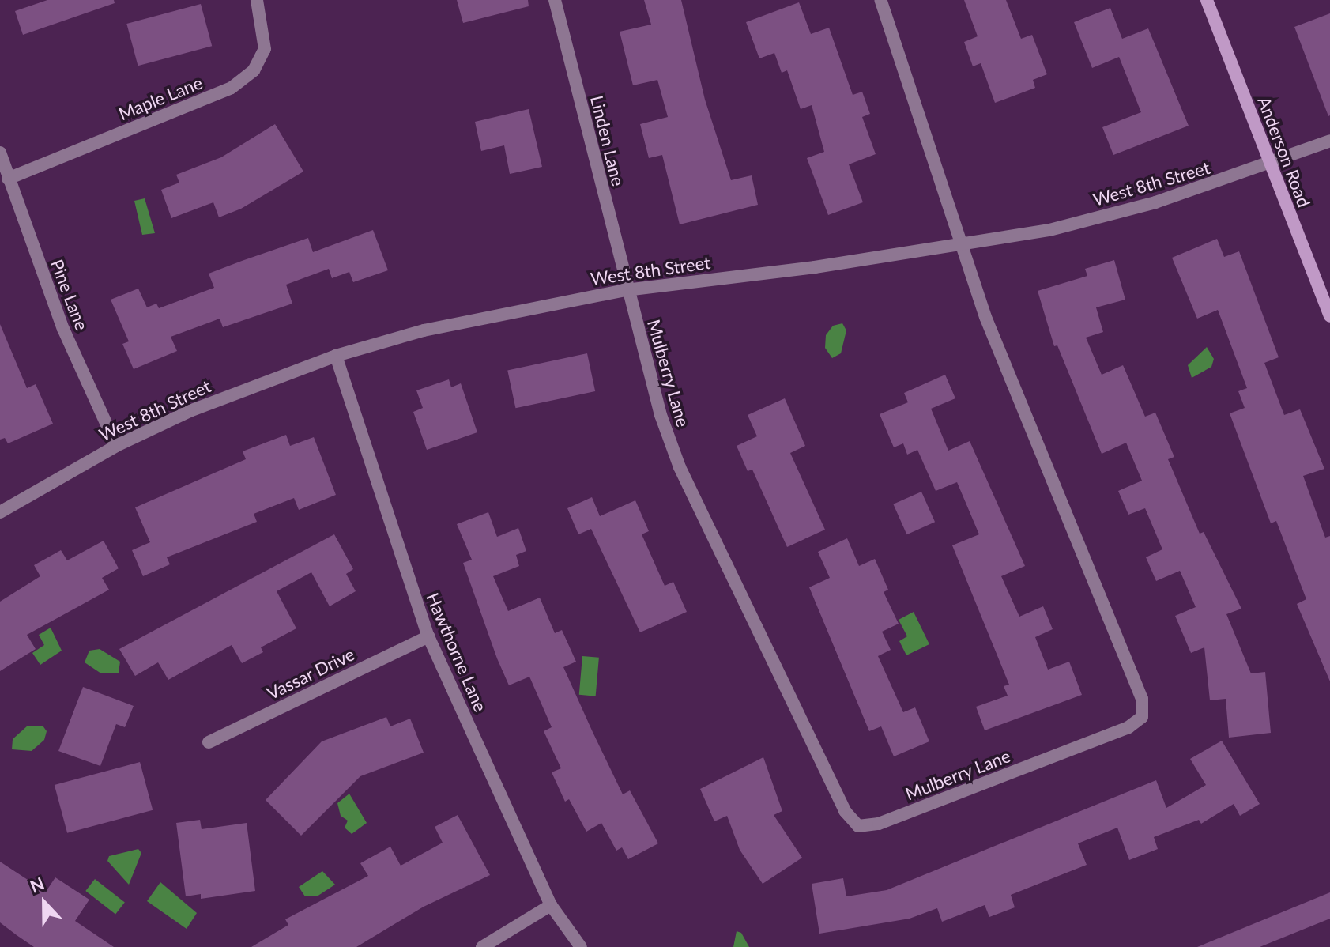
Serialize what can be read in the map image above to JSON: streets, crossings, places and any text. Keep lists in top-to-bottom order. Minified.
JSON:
{"streets":{"main road":["Anderson Road"],"street":["Maple Lane","Linden Lane","West 8th Street","Pine Lane","Mulberry Lane","Hawthorne Lane","Vassar Drive"]},"crossings":[["Maple Lane","Pine Lane"],["Linden Lane","West 8th Street"],["Linden Lane","Mulberry Lane"],["Anderson Road","West 8th Street"],["West 8th Street","Pine Lane"],["West 8th Street","Mulberry Lane"],["West 8th Street","Hawthorne Lane"],["Hawthorne Lane","Vassar Drive"]],"north":"top"}
